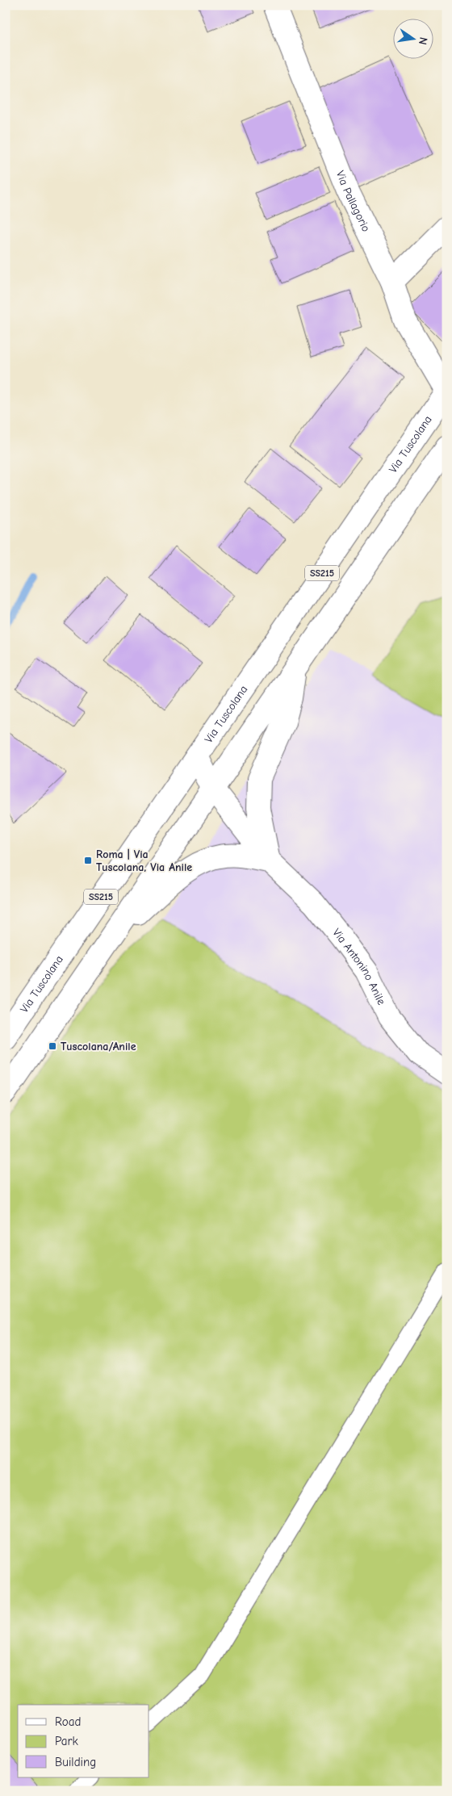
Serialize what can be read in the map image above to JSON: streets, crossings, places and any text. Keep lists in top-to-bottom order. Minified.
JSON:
{"streets":{"main road":["Via Pallagorio","Via Tuscolana","SS215","Via Antonino Anile"]},"crossings":[["Via Pallagorio","Via Tuscolana"],["Via Tuscolana","Via Antonino Anile"],["SS215","Via Antonino Anile"]],"places":{"transit":["Roma | Via Tuscolana, Via Anile","Tuscolana/Anile"]},"legend":["Road","Park","Building"],"north":"right"}
